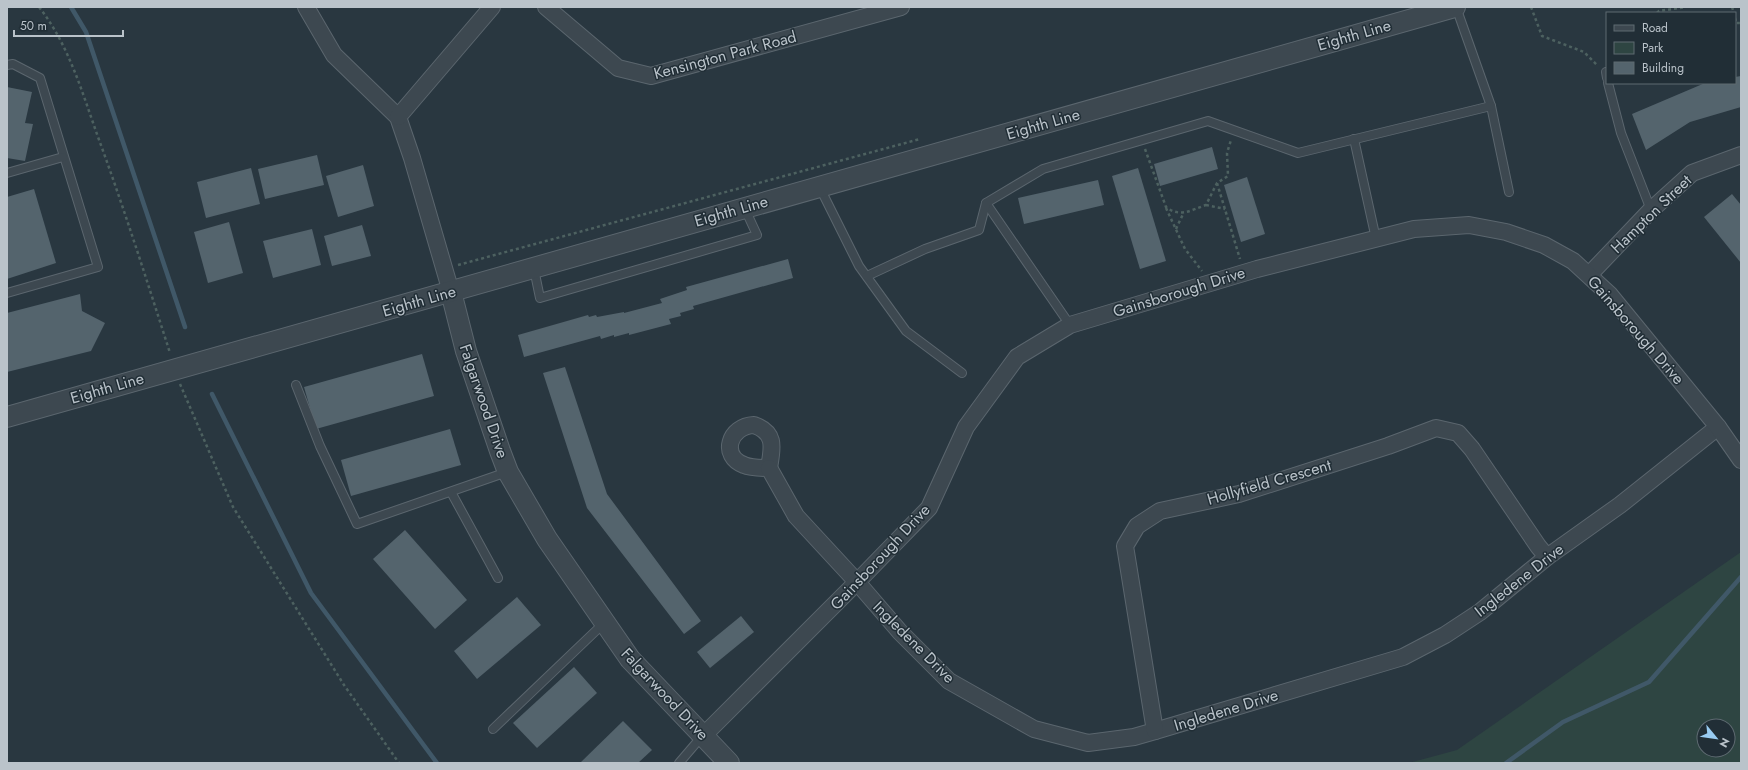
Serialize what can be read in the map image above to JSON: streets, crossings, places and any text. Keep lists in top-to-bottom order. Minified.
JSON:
{"streets":{"street":["Eighth Line","Kensington Park Road","Hampton Street","Gainsborough Drive","Falgarwood Drive","Hollyfield Crescent","Ingledene Drive"]},"crossings":[["Eighth Line","Falgarwood Drive"],["Hampton Street","Gainsborough Drive"],["Gainsborough Drive","Falgarwood Drive"],["Gainsborough Drive","Ingledene Drive"],["Hollyfield Crescent","Ingledene Drive"]],"legend":["Road","Park","Building"],"scale_bar":"50 m","north":"bottom right"}
